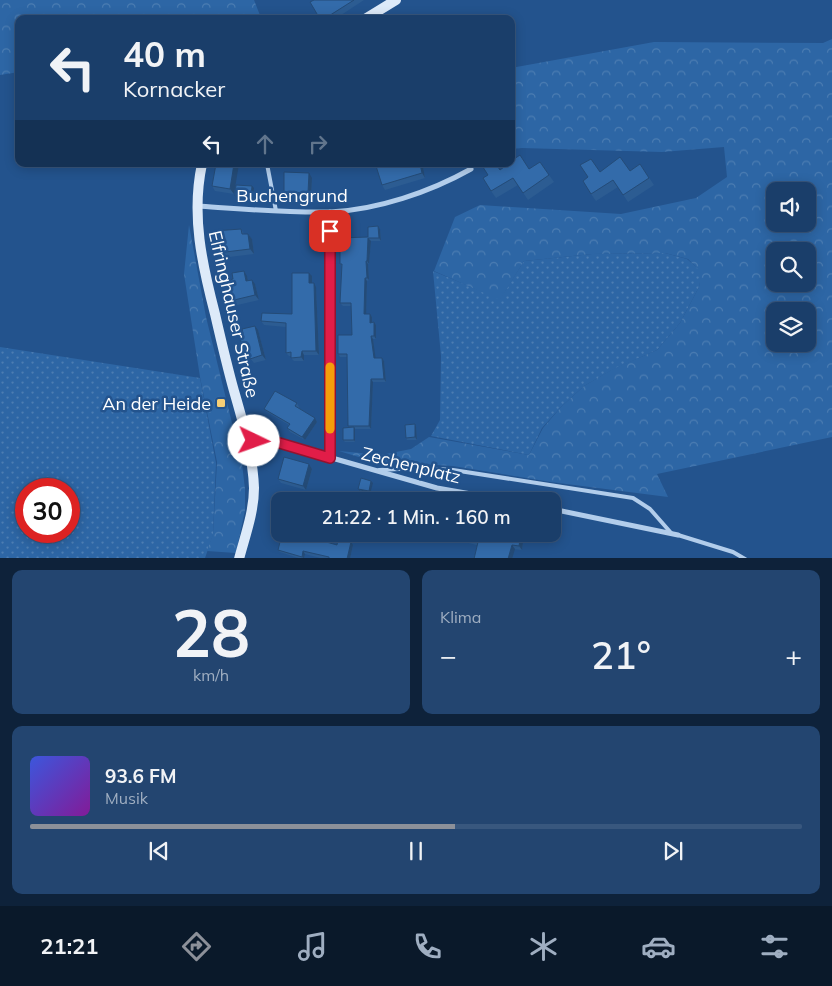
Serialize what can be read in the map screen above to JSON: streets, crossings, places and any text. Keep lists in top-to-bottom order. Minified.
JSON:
{"streets":{"main road":["Elfringhauser Straße"],"street":["Buchengrund","Zechenplatz"]},"crossings":[["Buchengrund","Elfringhauser Straße"],["Elfringhauser Straße","Zechenplatz"]],"places":{"transit":["An der Heide"]},"page":{"turn":["40 m","Kornacker"],"limit":"30","trip":"21:22 · 1 Min. · 160 m","tile":[["28","km/h"],"Klima"],"heat":["−","21°","+"],"song":["93.6 FM","Musik"],"tabs":"21:21"}}
